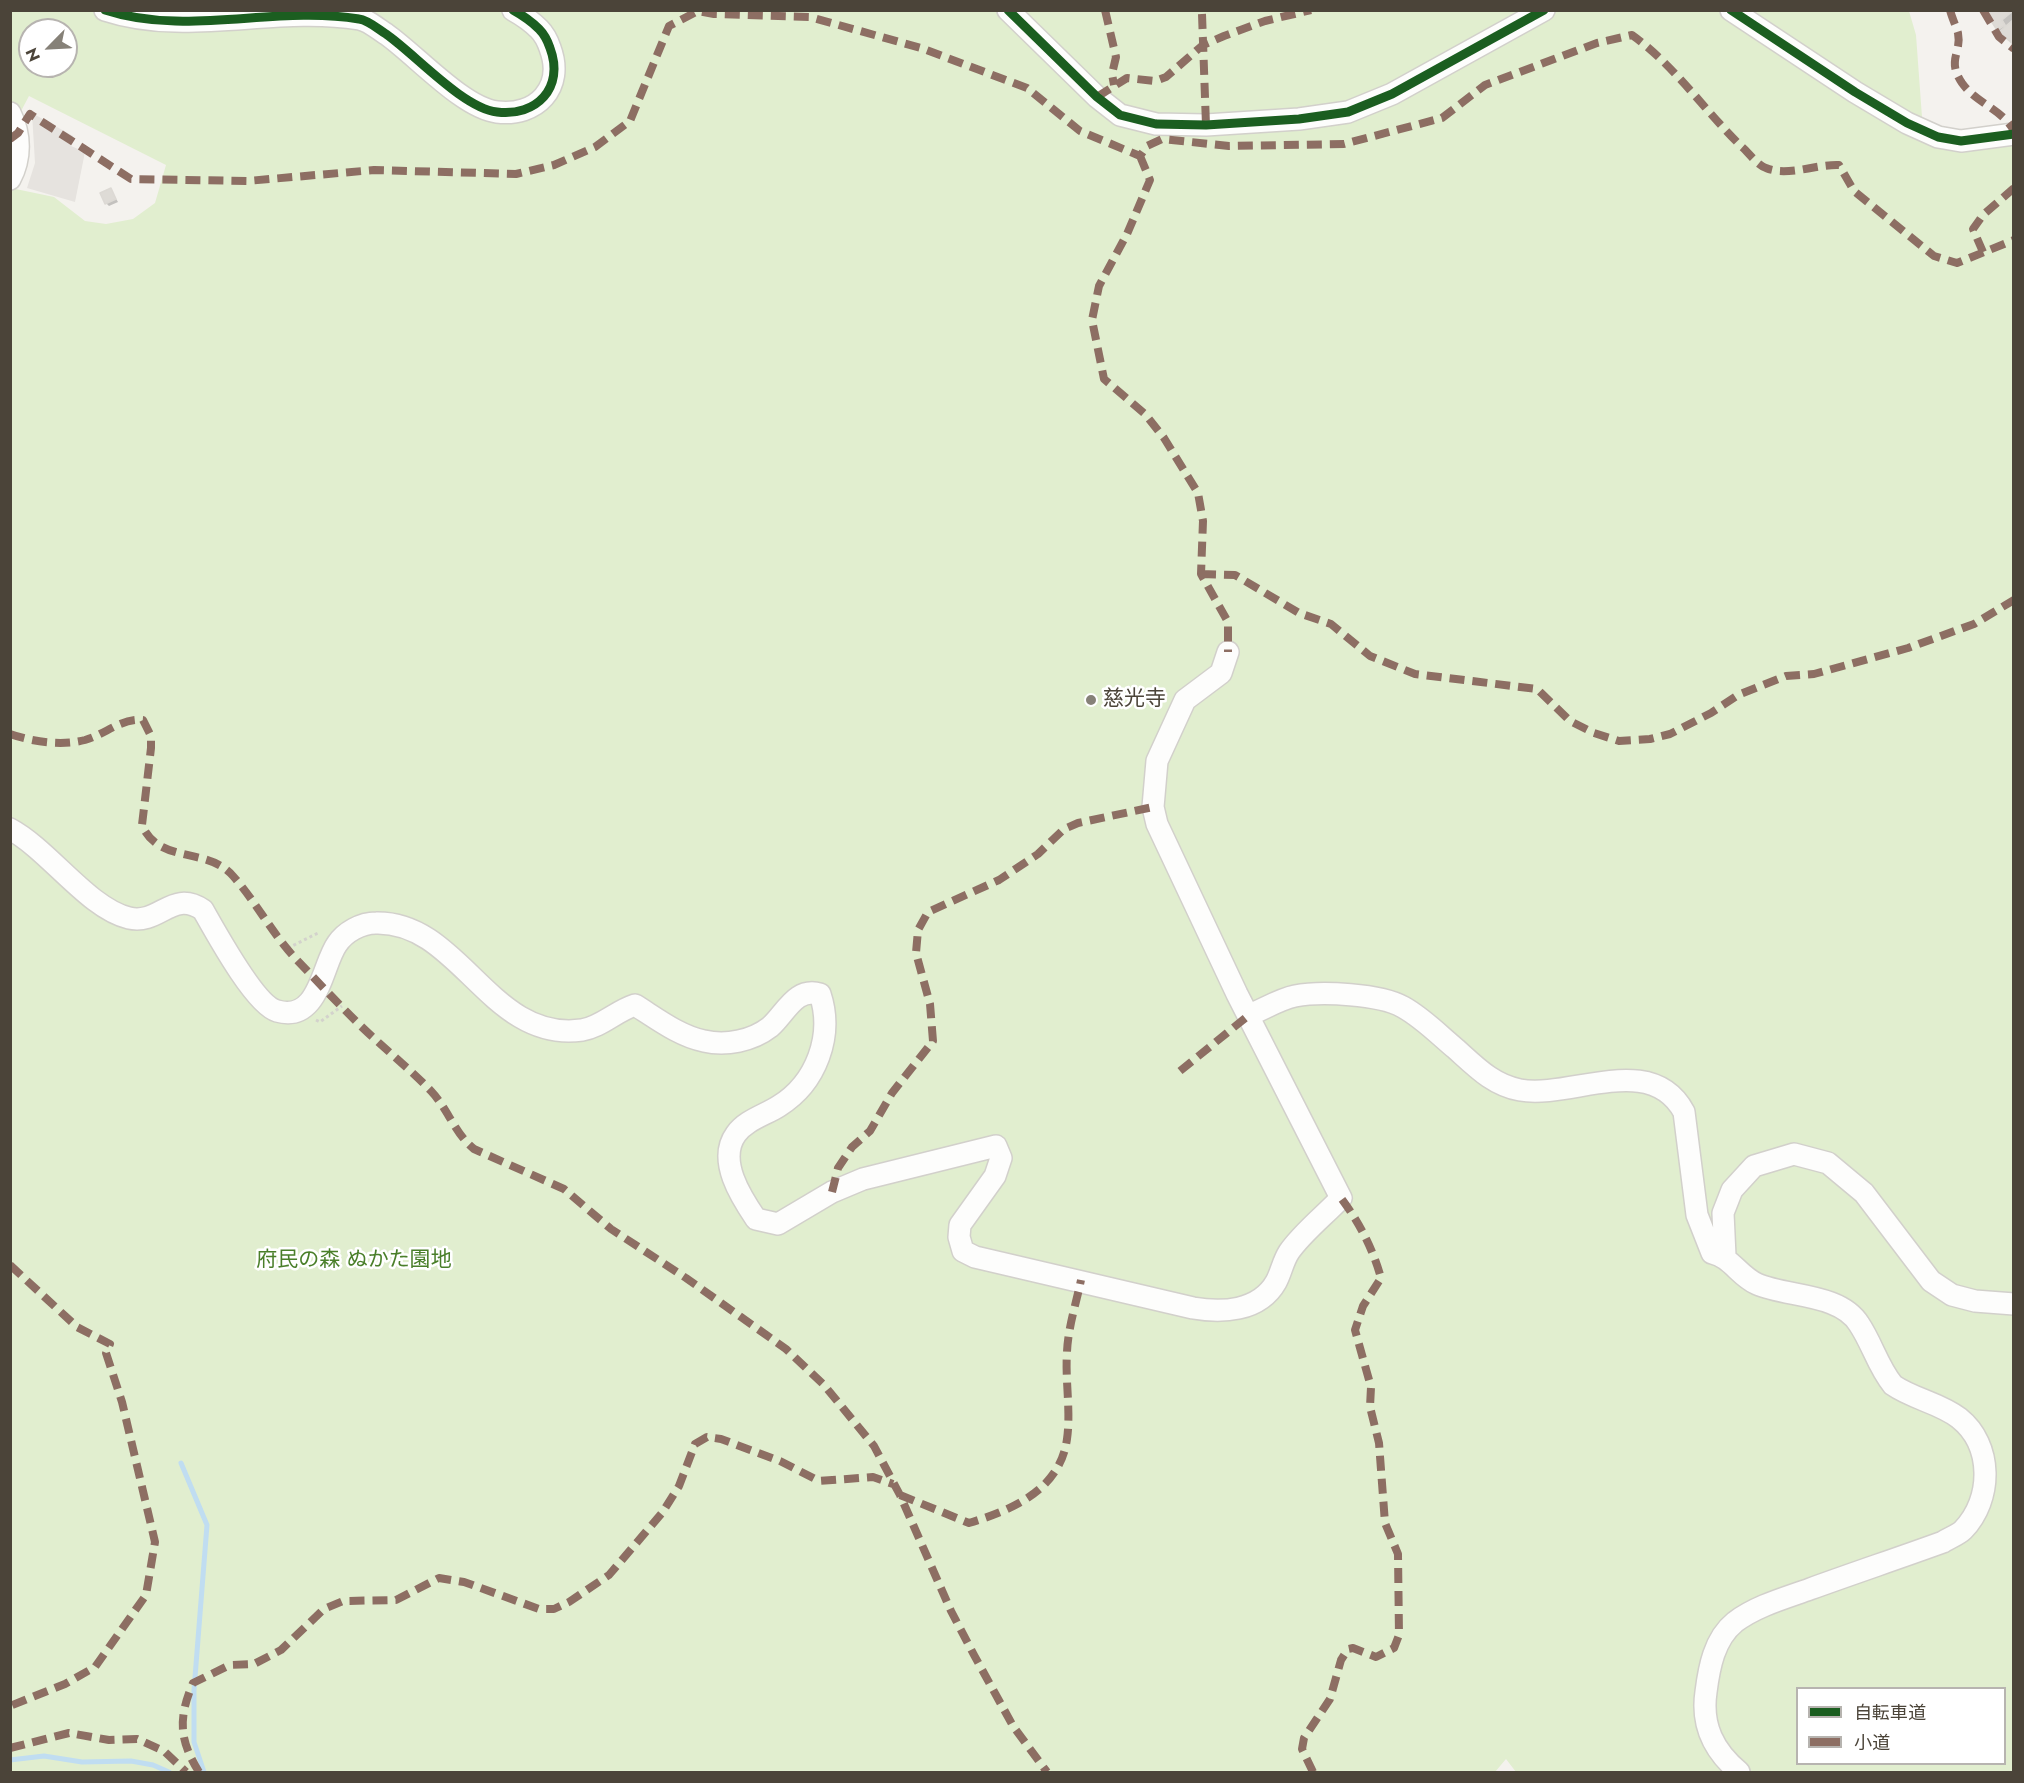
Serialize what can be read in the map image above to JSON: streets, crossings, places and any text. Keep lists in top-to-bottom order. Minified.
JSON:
{"parks":["府民の森 ぬかた園地"],"places":["慈光寺"],"legend":["自転車道","小道"],"north":"bottom left"}
